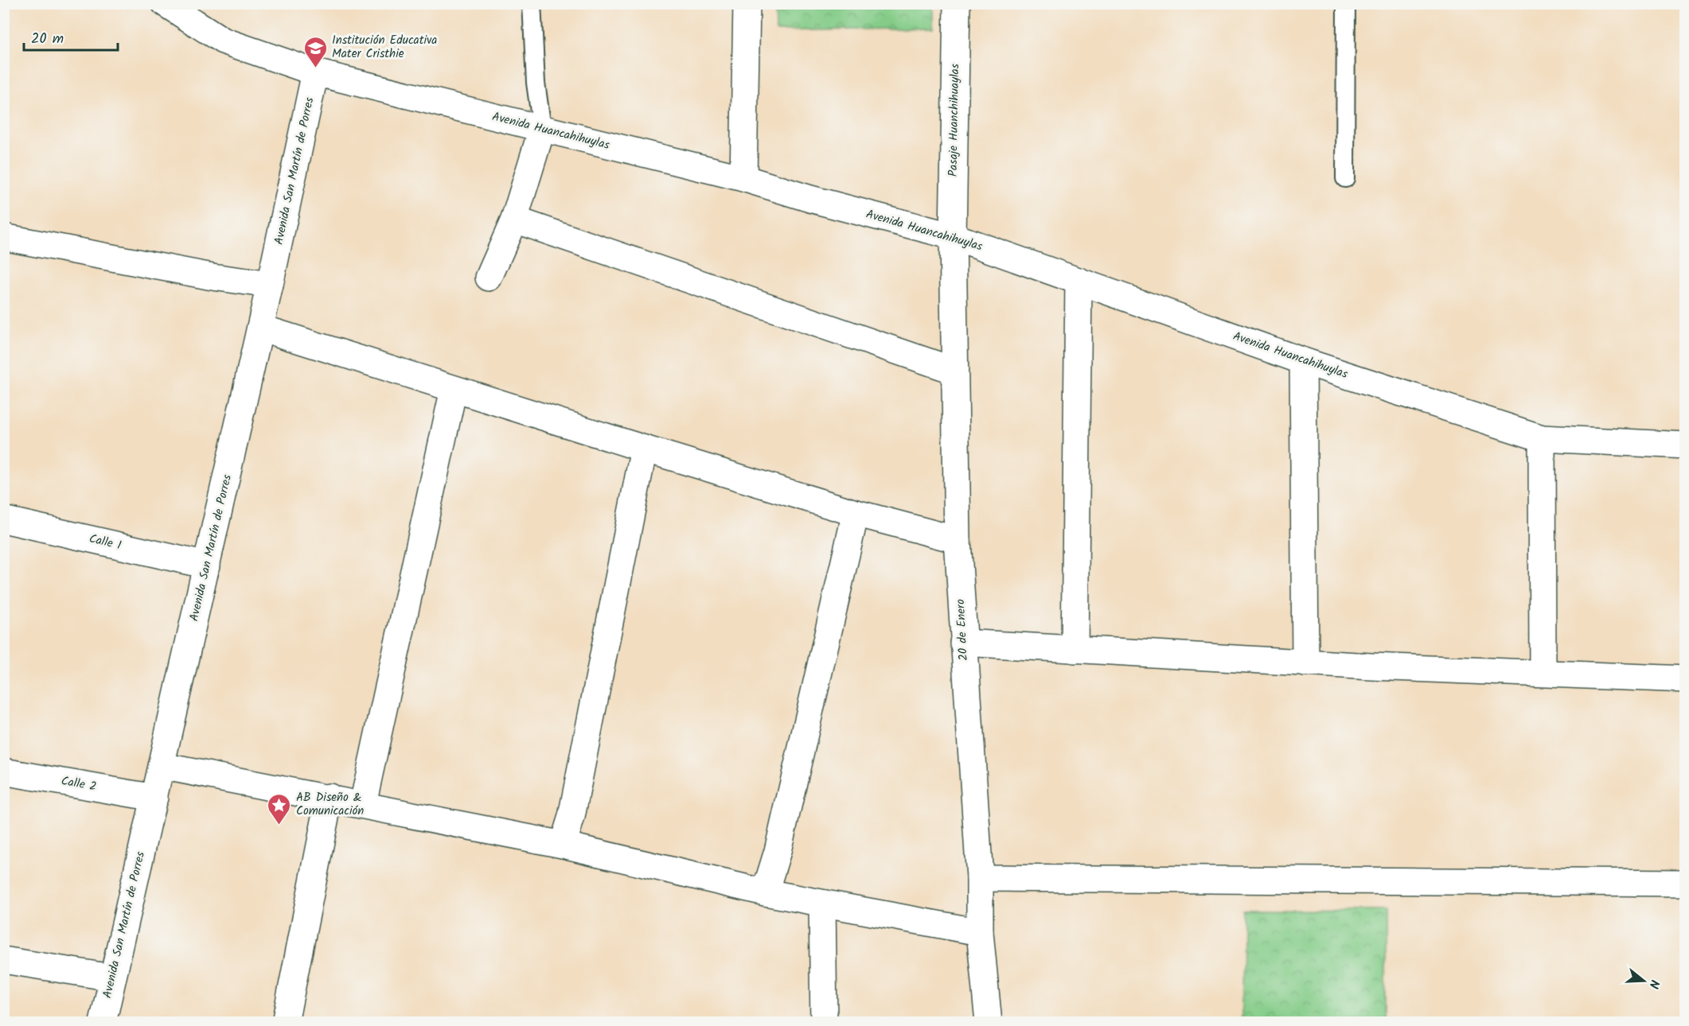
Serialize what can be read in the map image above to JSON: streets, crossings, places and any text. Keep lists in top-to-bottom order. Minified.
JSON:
{"streets":{"street":["Pasaje Huanchihuaylas","Avenida Huancahihuylas","Avenida San Martín de Porres","Calle 1","20 de Enero","Calle 2"]},"crossings":[["Pasaje Huanchihuaylas","Avenida Huancahihuylas"],["Pasaje Huanchihuaylas","20 de Enero"],["Avenida Huancahihuylas","Avenida San Martín de Porres"],["Avenida Huancahihuylas","20 de Enero"],["Avenida San Martín de Porres","Calle 1"],["Avenida San Martín de Porres","Calle 2"]],"places":{"school or university":["Institución Educativa Mater Cristhie"],"place":["AB Diseño & Comunicación"]},"scale_bar":"20 m","north":"right"}
